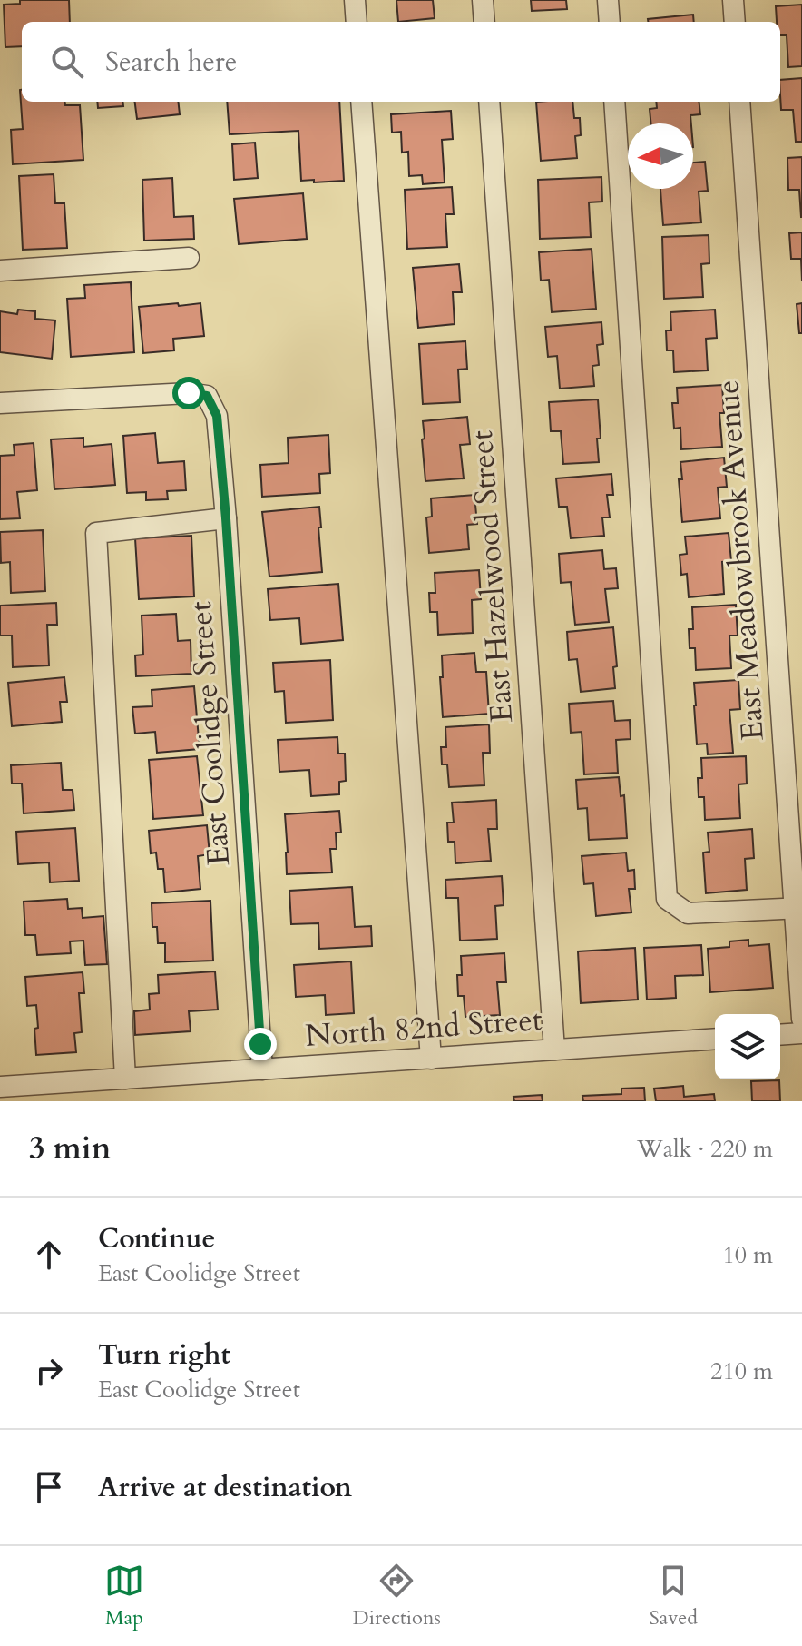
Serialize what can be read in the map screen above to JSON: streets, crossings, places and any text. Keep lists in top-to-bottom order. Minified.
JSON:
{"streets":{"street":["East Meadowbrook Avenue","East Hazelwood Street","East Coolidge Street","North 82nd Street"]},"crossings":[["East Hazelwood Street","North 82nd Street"],["East Coolidge Street","North 82nd Street"]],"north":"left","page":{"search":"Search here","heading":["3 min","Walk · 220 m"],"list":[["Continue","East Coolidge Street","10 m"],["Turn right","East Coolidge Street","210 m"],"Arrive at destination"],"nav":["Map","Directions","Saved"]}}
